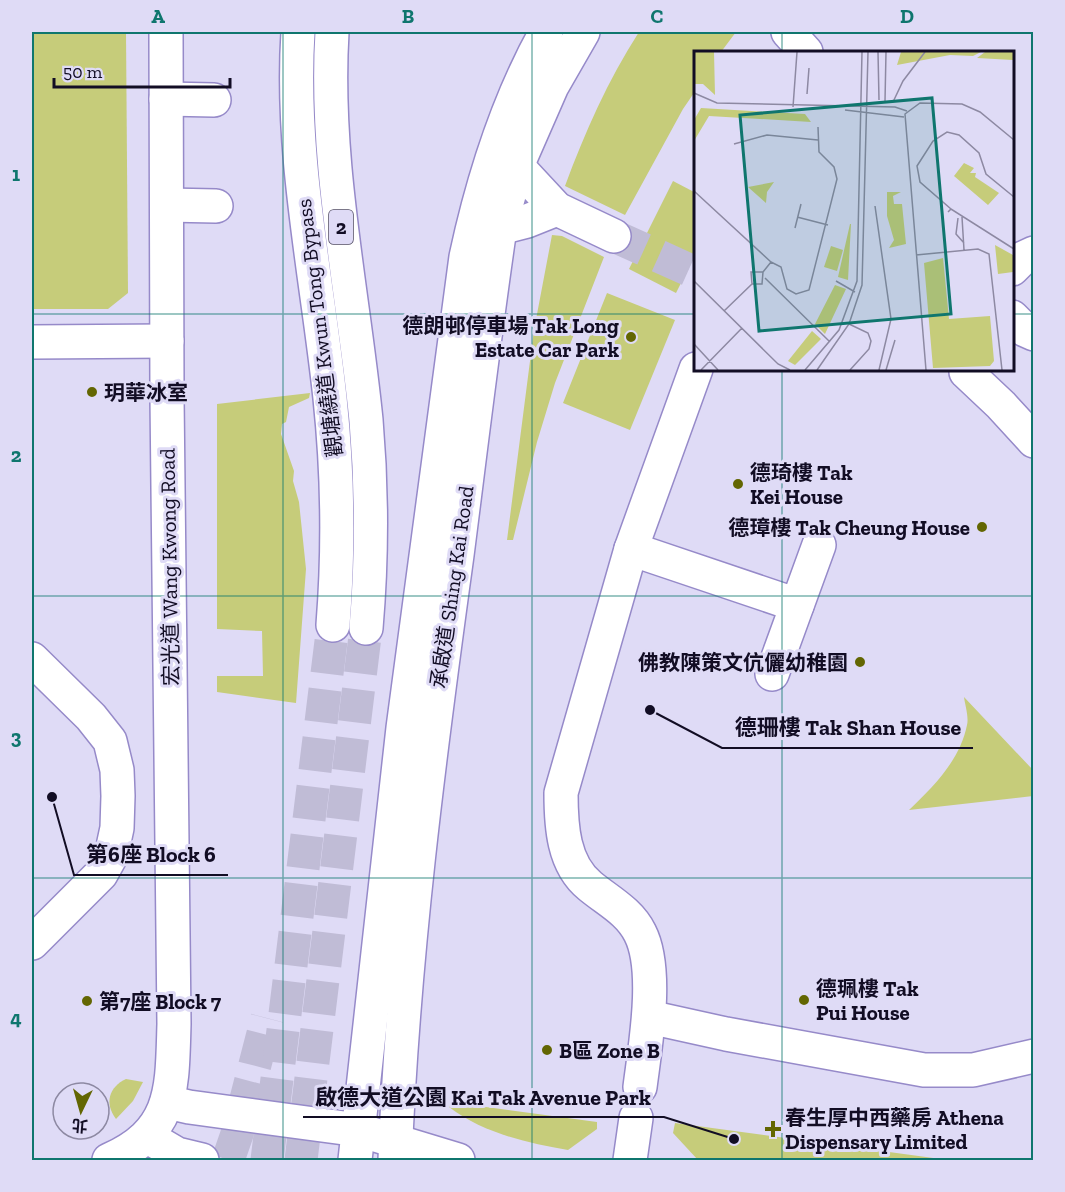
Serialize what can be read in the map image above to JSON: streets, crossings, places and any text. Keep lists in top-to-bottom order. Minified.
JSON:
{"streets":{"main road":["2","觀塘繞道 Kwun Tong Bypass","宏光道 Wang Kwong Road","承啟道 Shing Kai Road"]},"places":{"other":["德朗邨停車場 Tak Long Estate Car Park","玥華冰室","德琦樓 Tak Kei House","德璋樓 Tak Cheung House","佛教陳策文伉儷幼稚園","德珊樓 Tak Shan House","第6座 Block 6","德珮樓 Tak Pui House","第7座 Block 7","B區 Zone B","啟德大道公園 Kai Tak Avenue Park"],"health":["春生厚中西藥房 Athena Dispensary Limited"]},"scale_bar":"50 m","north":"bottom","grid":{"columns":["A","B","C","D"],"rows":["1","2","3","4"]}}
